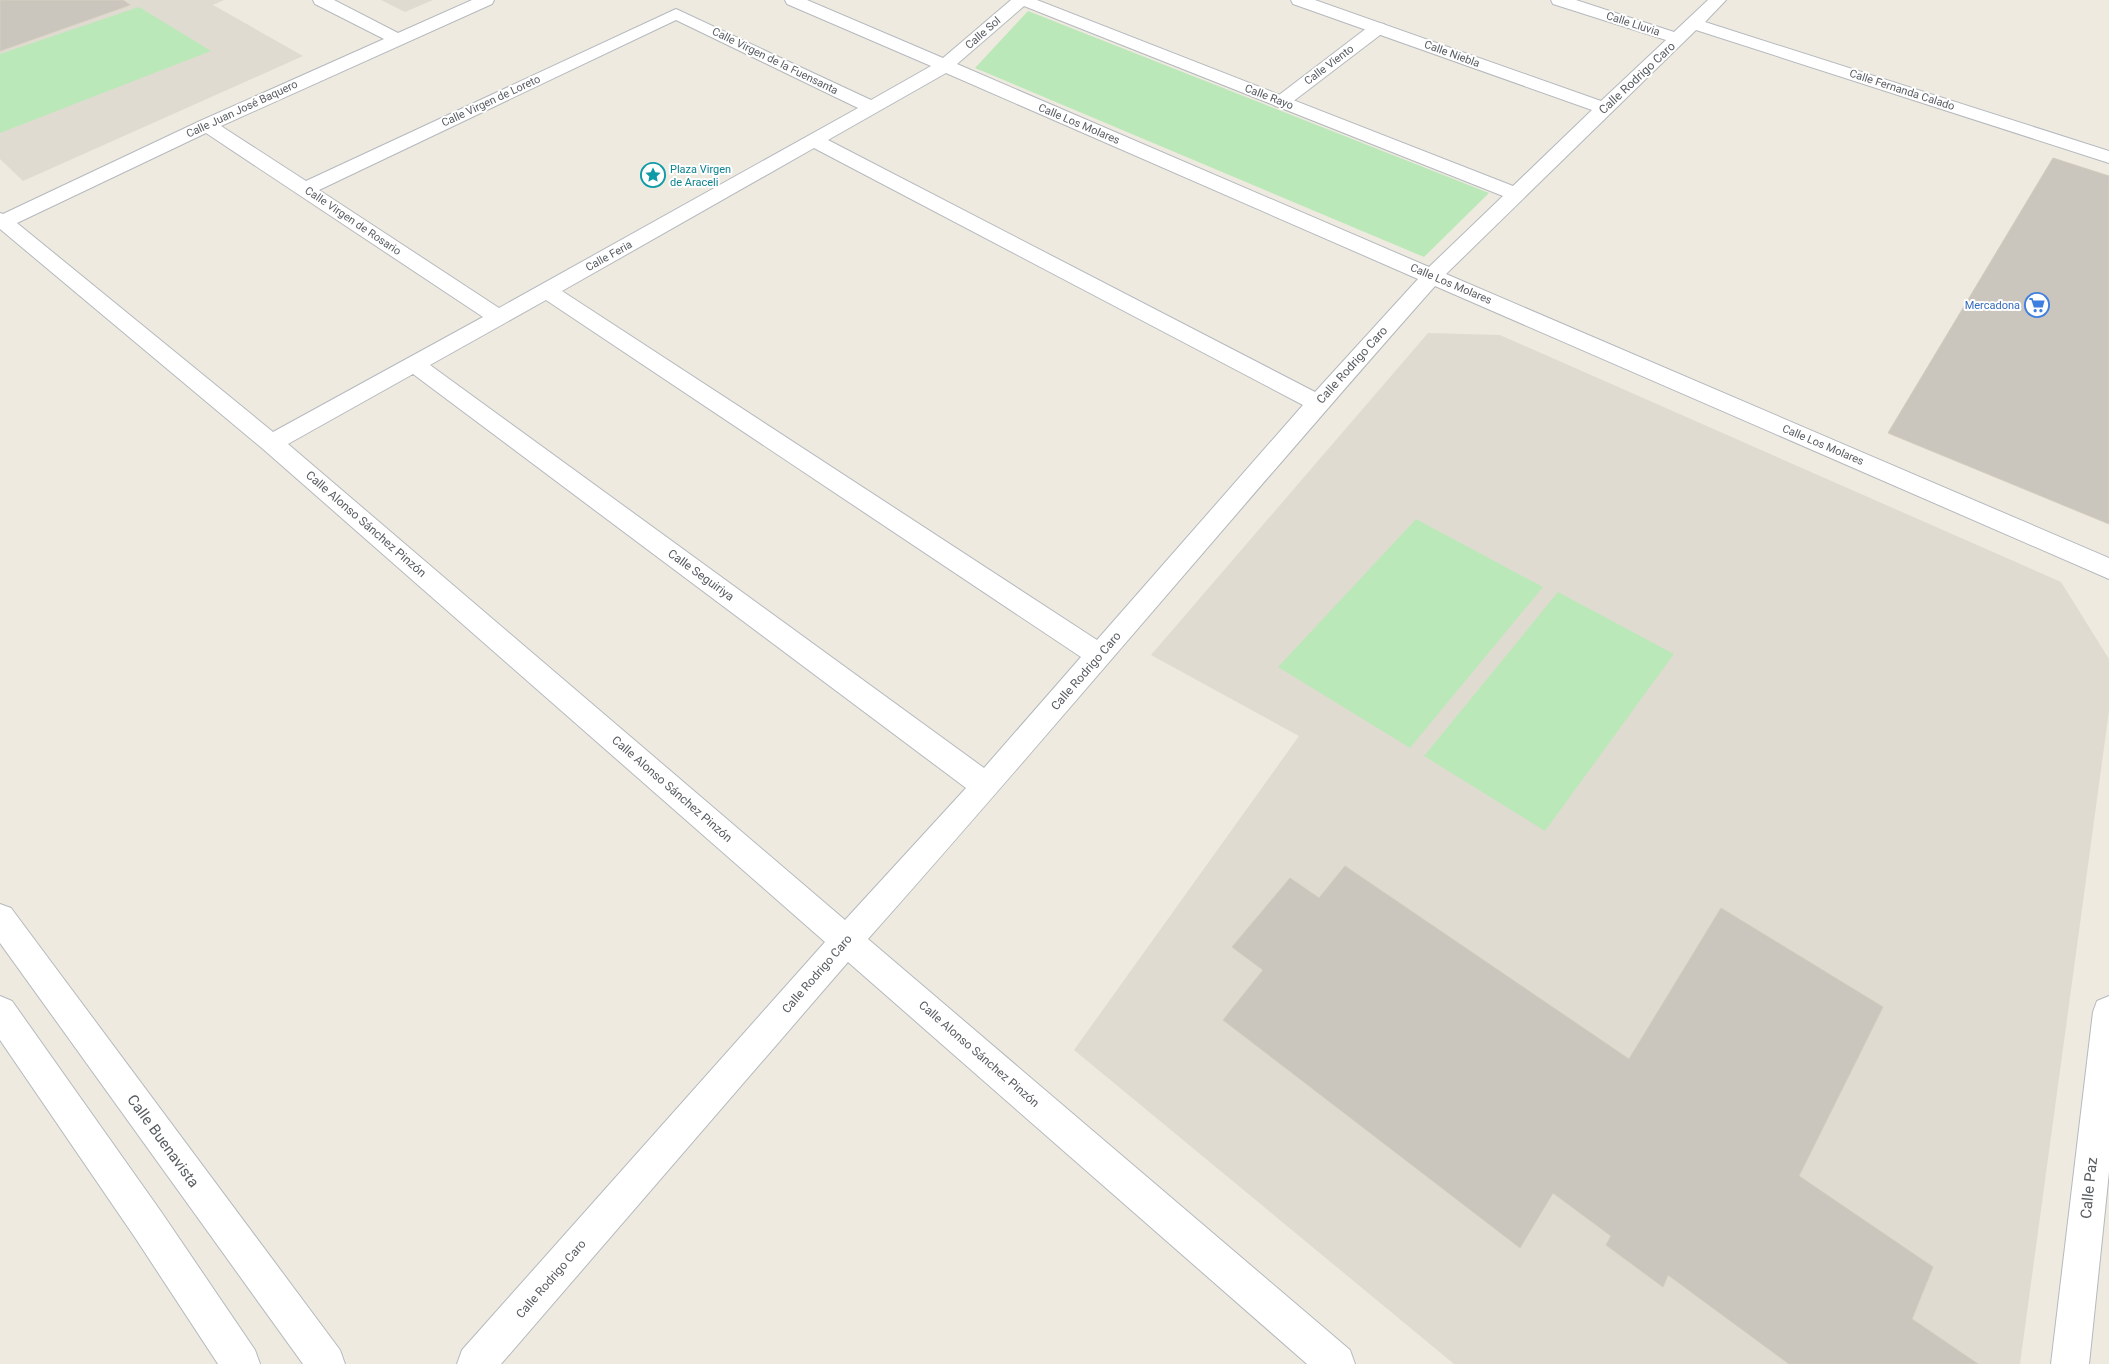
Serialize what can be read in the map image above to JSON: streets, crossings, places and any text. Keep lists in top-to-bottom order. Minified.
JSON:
{"streets":{"street":["Calle Lluvia","Calle Sol","Calle Niebla","Calle Virgen de la Fuensanta","Calle Viento","Calle Rodrigo Caro","Calle Fernanda Calado","Calle Rayo","Calle Virgen de Loreto","Calle Juan José Baquero","Calle Los Molares","Calle Virgen de Rosario","Calle Feria","Calle Alonso Sánchez Pinzón","Calle Seguiriya","Calle Buenavista","Calle Paz"]},"crossings":[["Calle Lluvia","Calle Rodrigo Caro"],["Calle Lluvia","Calle Fernanda Calado"],["Calle Sol","Calle Rayo"],["Calle Sol","Calle Los Molares"],["Calle Sol","Calle Feria"],["Calle Niebla","Calle Viento"],["Calle Niebla","Calle Rodrigo Caro"],["Calle Virgen de la Fuensanta","Calle Virgen de Loreto"],["Calle Virgen de la Fuensanta","Calle Feria"],["Calle Viento","Calle Rayo"],["Calle Rodrigo Caro","Calle Fernanda Calado"],["Calle Rodrigo Caro","Calle Rayo"],["Calle Rodrigo Caro","Calle Los Molares"],["Calle Rodrigo Caro","Calle Alonso Sánchez Pinzón"],["Calle Rodrigo Caro","Calle Seguiriya"],["Calle Virgen de Loreto","Calle Virgen de Rosario"],["Calle Juan José Baquero","Calle Virgen de Rosario"],["Calle Juan José Baquero","Calle Alonso Sánchez Pinzón"],["Calle Los Molares","Calle Feria"],["Calle Virgen de Rosario","Calle Feria"],["Calle Feria","Calle Alonso Sánchez Pinzón"],["Calle Feria","Calle Seguiriya"]],"places":{"place":["Plaza Virgen de Araceli"],"supermarket":["Mercadona"]}}
